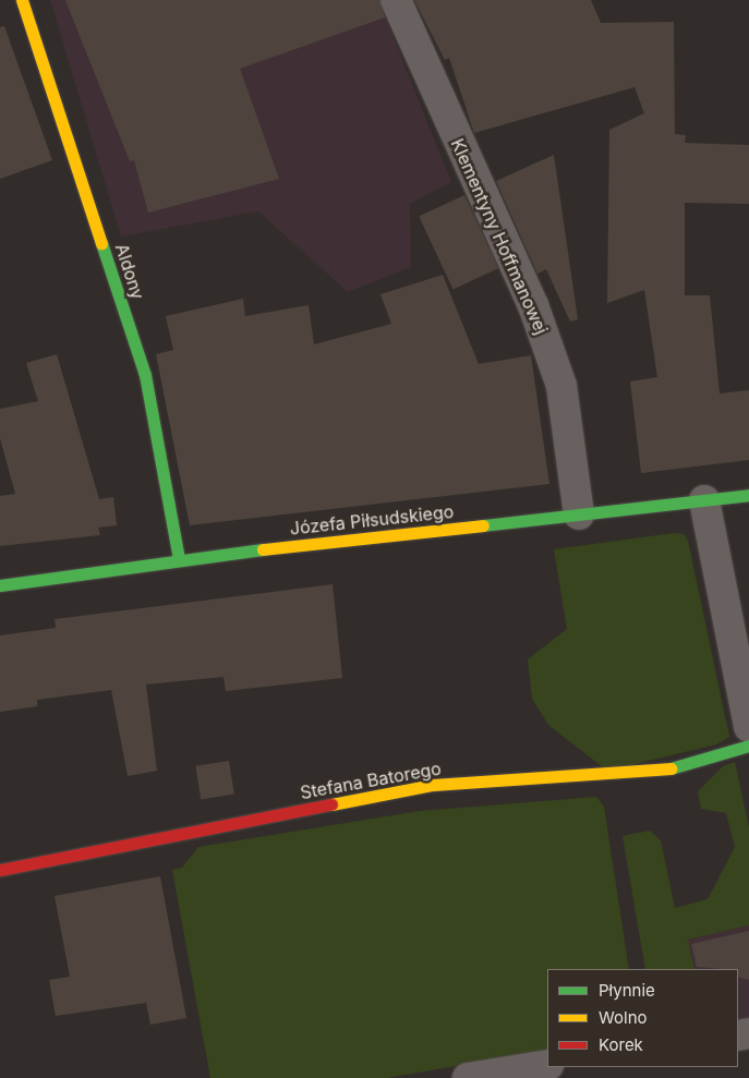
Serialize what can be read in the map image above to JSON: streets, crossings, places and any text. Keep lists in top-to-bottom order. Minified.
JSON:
{"streets":{"street":["Klementyny Hoffmanowej","Aldony","Józefa Piłsudskiego","Stefana Batorego"]},"crossings":[["Klementyny Hoffmanowej","Józefa Piłsudskiego"],["Aldony","Józefa Piłsudskiego"]],"legend":["Płynnie","Wolno","Korek"]}
